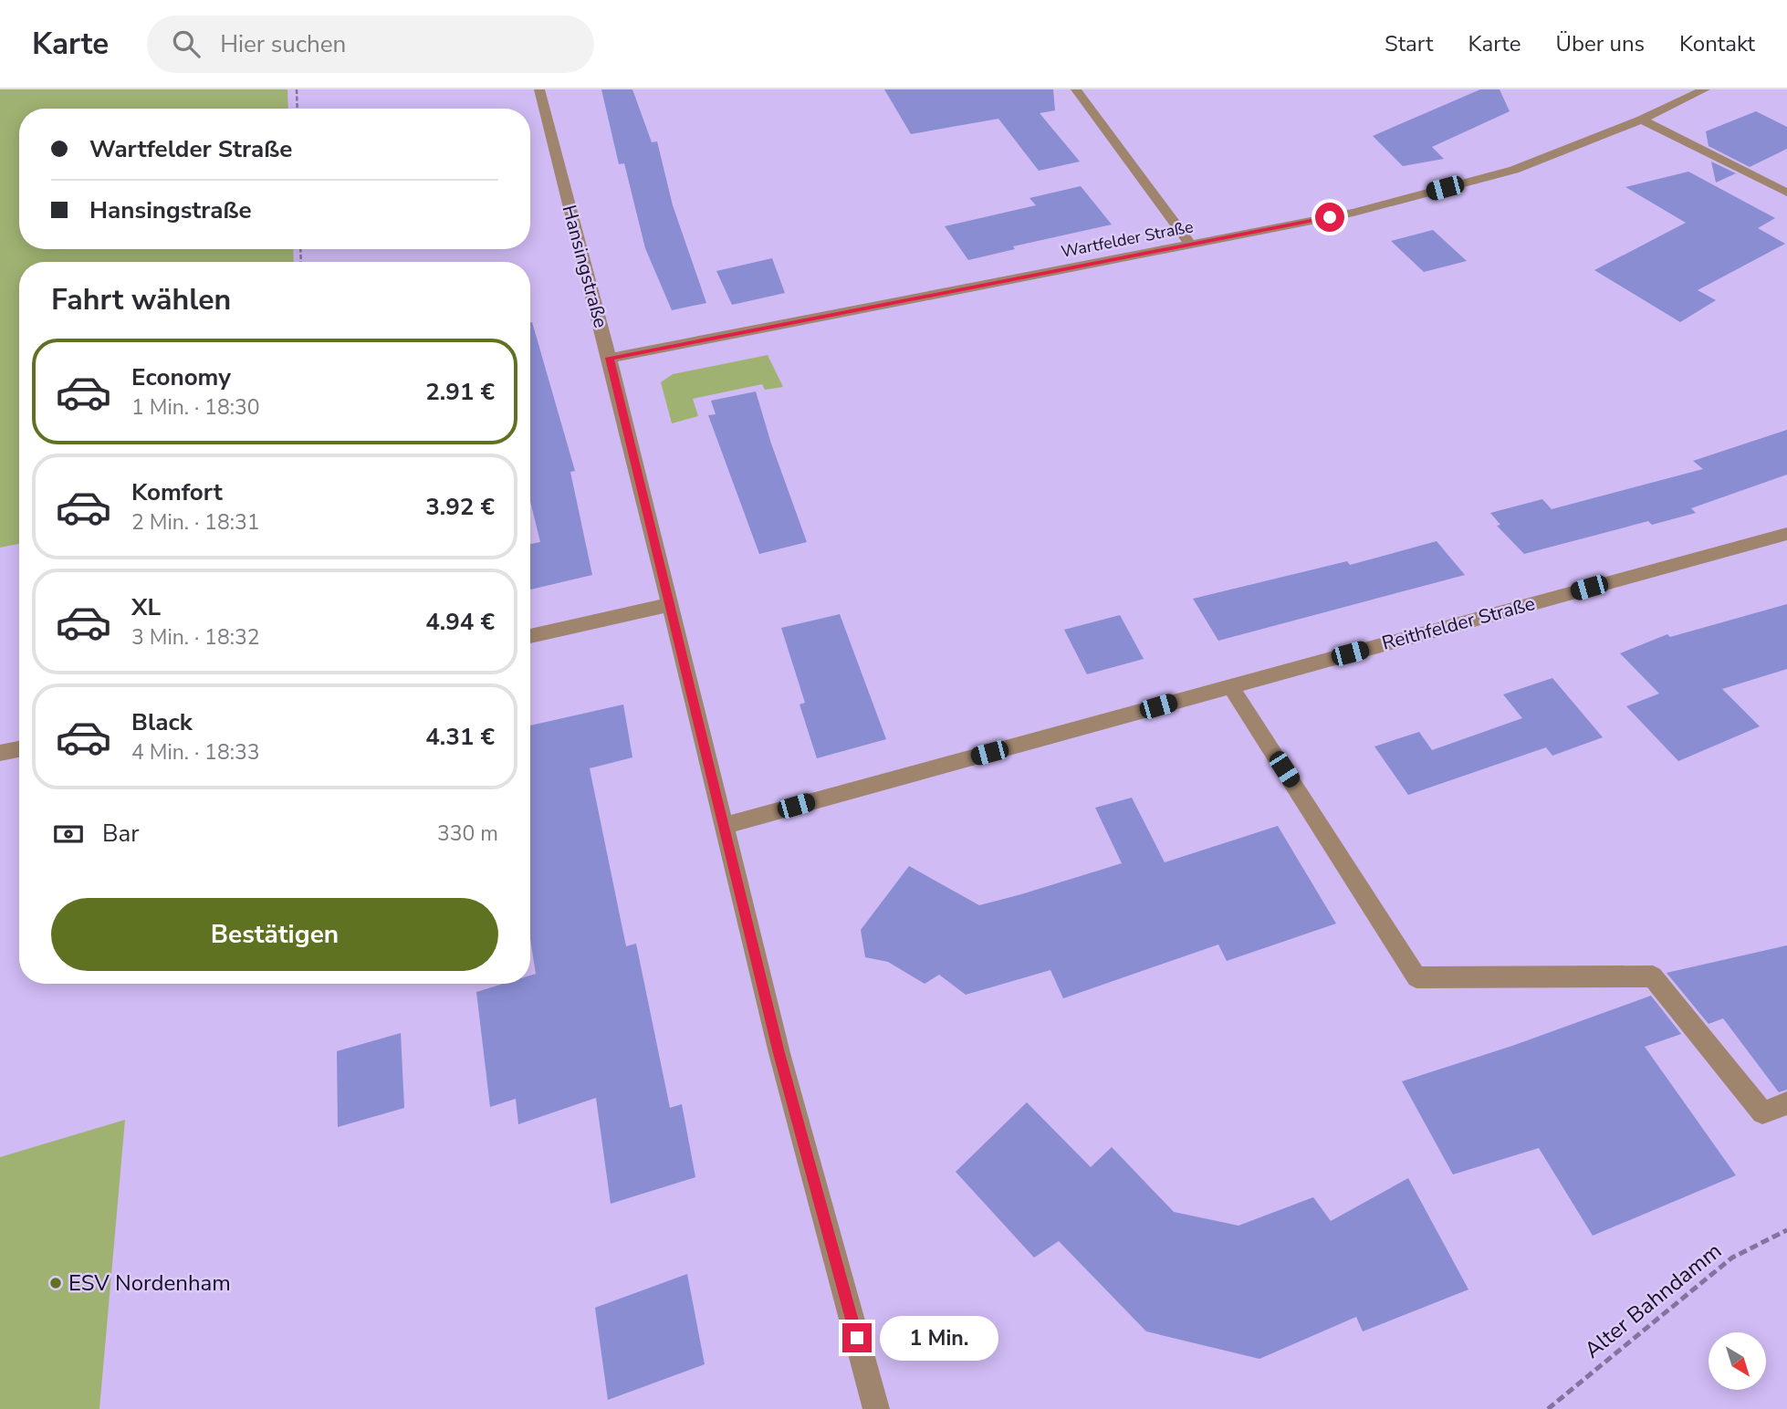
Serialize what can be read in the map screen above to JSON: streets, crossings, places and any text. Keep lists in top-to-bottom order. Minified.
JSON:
{"streets":{"street":["Wartfelder Straße","Hansingstraße","Reithfelder Straße"],"path":["Alter Bahndamm"]},"crossings":[["Wartfelder Straße","Hansingstraße"],["Hansingstraße","Reithfelder Straße"]],"places":["ESV Nordenham"],"north":"bottom right","page":{"header":"Karte","search":"Hier suchen","nav":["Start","Karte","Über uns","Kontakt"],"banner":["Wartfelder Straße","Hansingstraße"],"heading":"Fahrt wählen","list":[{"name":"Economy","note":"1 Min. · 18:30","value":"2.91 €"},{"name":"Komfort","note":"2 Min. · 18:31","value":"3.92 €"},{"name":"XL","note":"3 Min. · 18:32","value":"4.94 €"},{"name":"Black","note":"4 Min. · 18:33","value":"4.31 €"}],"pay":["Bar","330 m"],"buttons":"Bestätigen","bubble":"1 Min."}}
